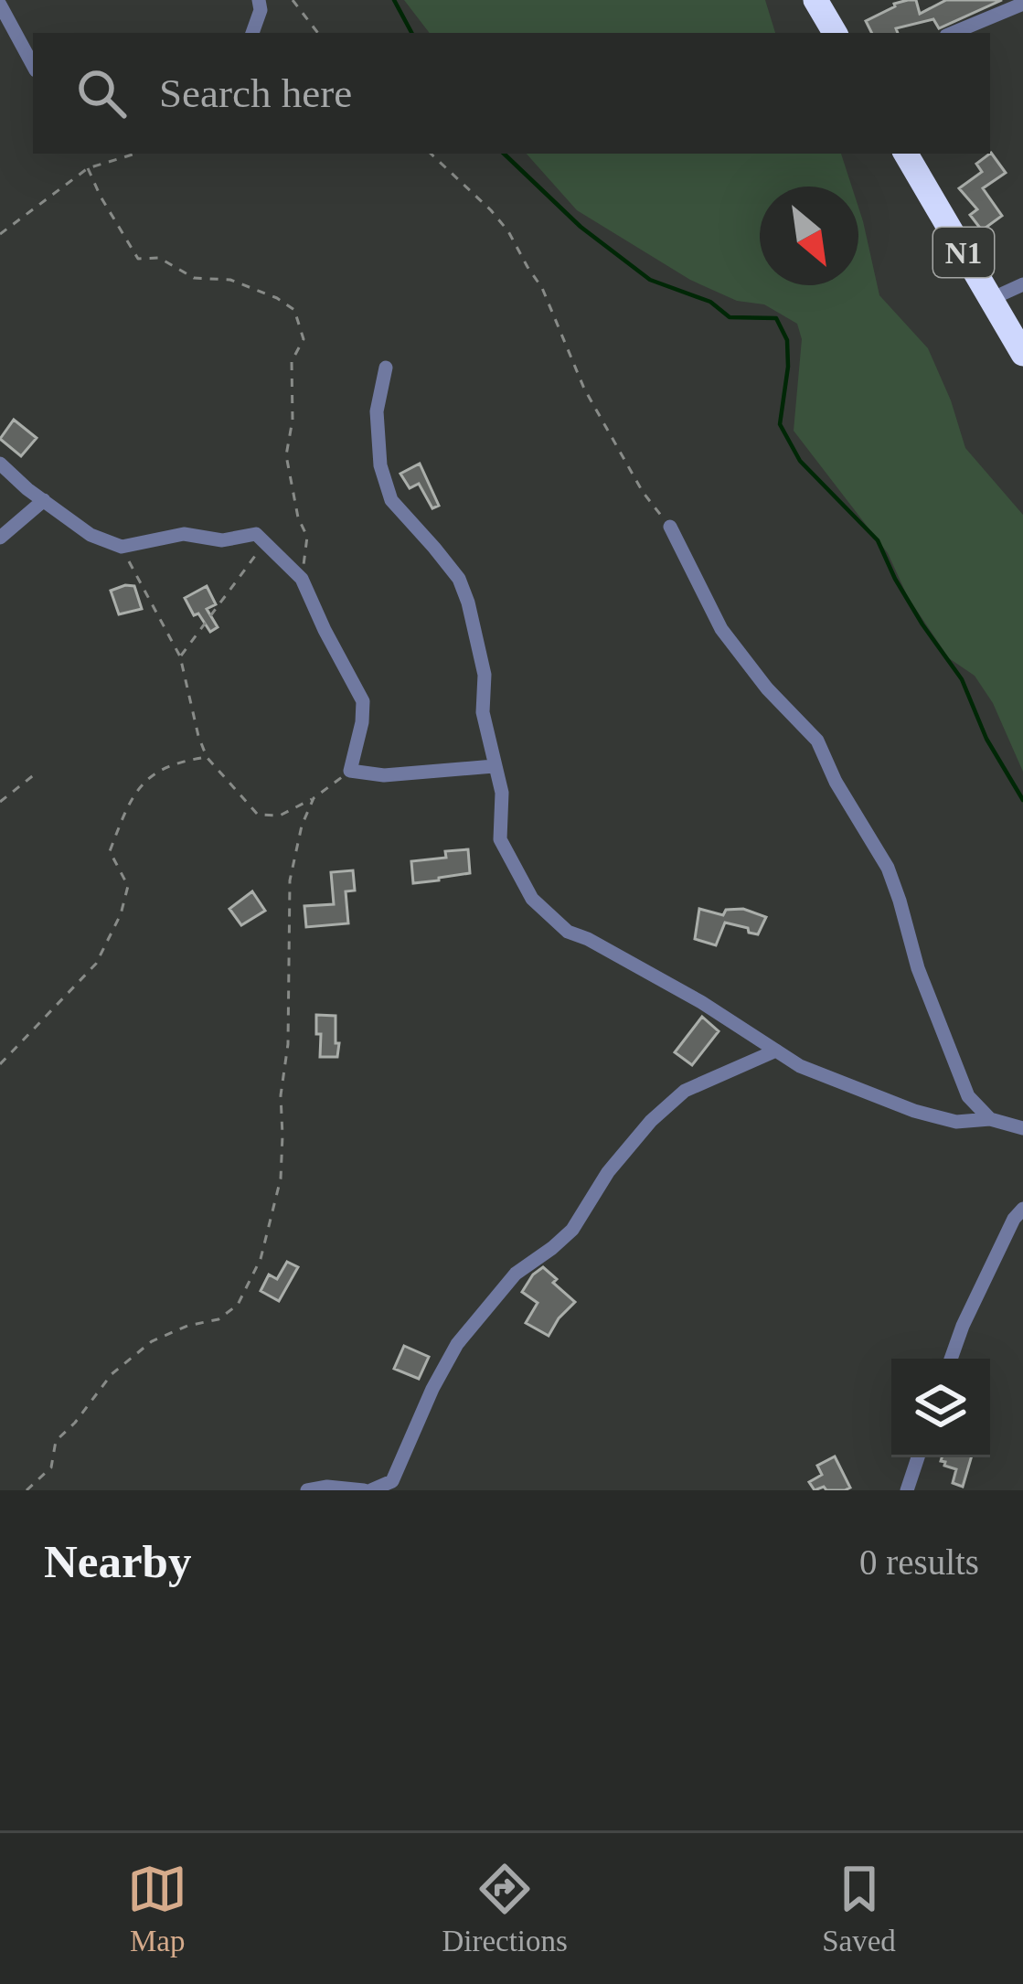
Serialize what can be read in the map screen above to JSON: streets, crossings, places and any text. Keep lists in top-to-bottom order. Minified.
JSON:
{"streets":{"highway":["N1"]},"north":"bottom right","page":{"search":"Search here","heading":["Nearby","0 results"],"nav":["Map","Directions","Saved"]}}
